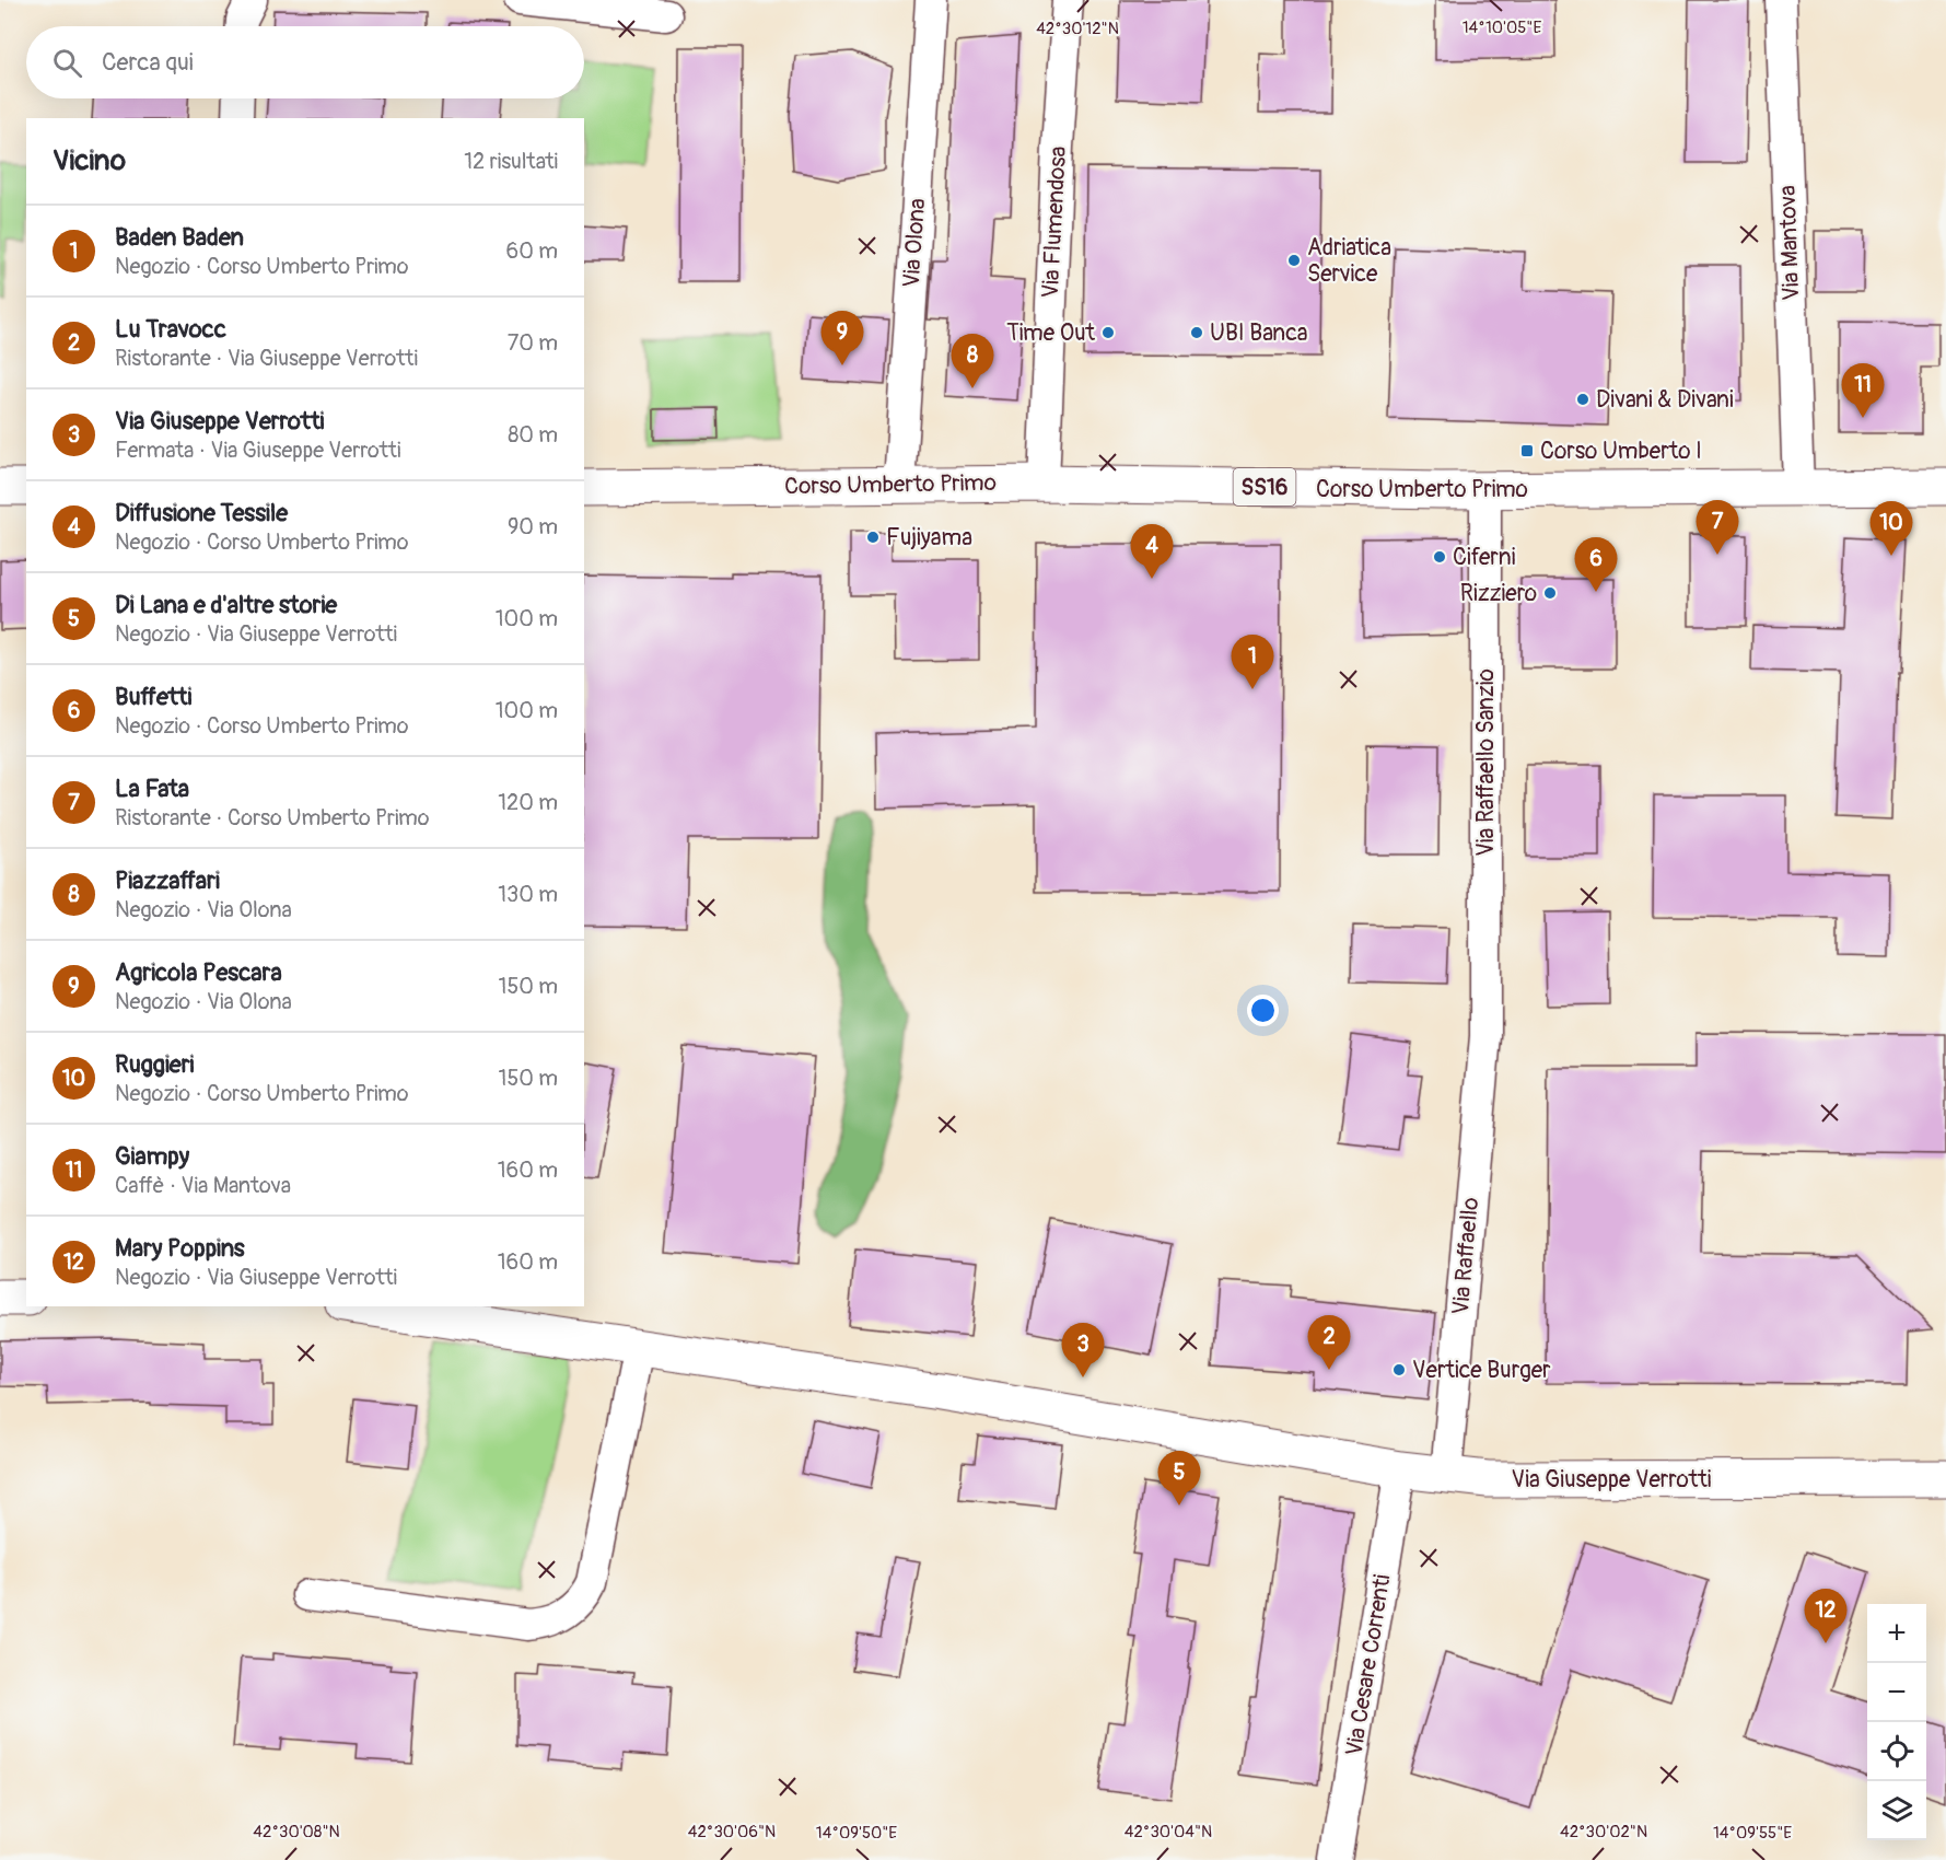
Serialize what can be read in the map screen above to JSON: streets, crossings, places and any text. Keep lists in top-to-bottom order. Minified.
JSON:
{"streets":{"street":["Via Flumendosa","Via Olona","Via Mantova","Corso Umberto Primo","SS16","Via Raffaello Sanzio","Via Raffaello","Via Giuseppe Verrotti","Via Cesare Correnti"]},"crossings":[["Via Flumendosa","Corso Umberto Primo"],["Via Olona","Corso Umberto Primo"],["Via Mantova","Corso Umberto Primo"],["Corso Umberto Primo","Via Raffaello Sanzio"],["Via Raffaello Sanzio","Via Raffaello"],["Via Raffaello","Via Giuseppe Verrotti"],["Via Giuseppe Verrotti","Via Cesare Correnti"]],"places":{"other":["Adriatica Service","Time Out","UBI Banca","Divani & Divani","Fujiyama","Ciferni","Rizziero","Vertice Burger"],"transit":["Corso Umberto I"]},"page":{"search":"Cerca qui","heading":["Vicino","12 risultati"],"list":[{"mark":"1","name":"Baden Baden","note":"Negozio · Corso Umberto Primo","value":"60 m"},{"mark":"2","name":"Lu Travocc","note":"Ristorante · Via Giuseppe Verrotti","value":"70 m"},{"mark":"3","name":"Via Giuseppe Verrotti","note":"Fermata · Via Giuseppe Verrotti","value":"80 m"},{"mark":"4","name":"Diffusione Tessile","note":"Negozio · Corso Umberto Primo","value":"90 m"},{"mark":"5","name":"Di Lana e d'altre storie","note":"Negozio · Via Giuseppe Verrotti","value":"100 m"},{"mark":"6","name":"Buffetti","note":"Negozio · Corso Umberto Primo","value":"100 m"},{"mark":"7","name":"La Fata","note":"Ristorante · Corso Umberto Primo","value":"120 m"},{"mark":"8","name":"Piazzaffari","note":"Negozio · Via Olona","value":"130 m"},{"mark":"9","name":"Agricola Pescara","note":"Negozio · Via Olona","value":"150 m"},{"mark":"10","name":"Ruggieri","note":"Negozio · Corso Umberto Primo","value":"150 m"},{"mark":"11","name":"Giampy","note":"Caffè · Via Mantova","value":"160 m"},{"mark":"12","name":"Mary Poppins","note":"Negozio · Via Giuseppe Verrotti","value":"160 m"}],"pins":["9","8","11","7","10","4","6","1","2","3","5","12"],"map_buttons":["+","−"]},"coordinates":["14°10'05\"E","42°30'12\"N","42°30'08\"N","42°30'06\"N","42°30'04\"N","42°30'02\"N","14°09'50\"E","14°09'55\"E"]}
